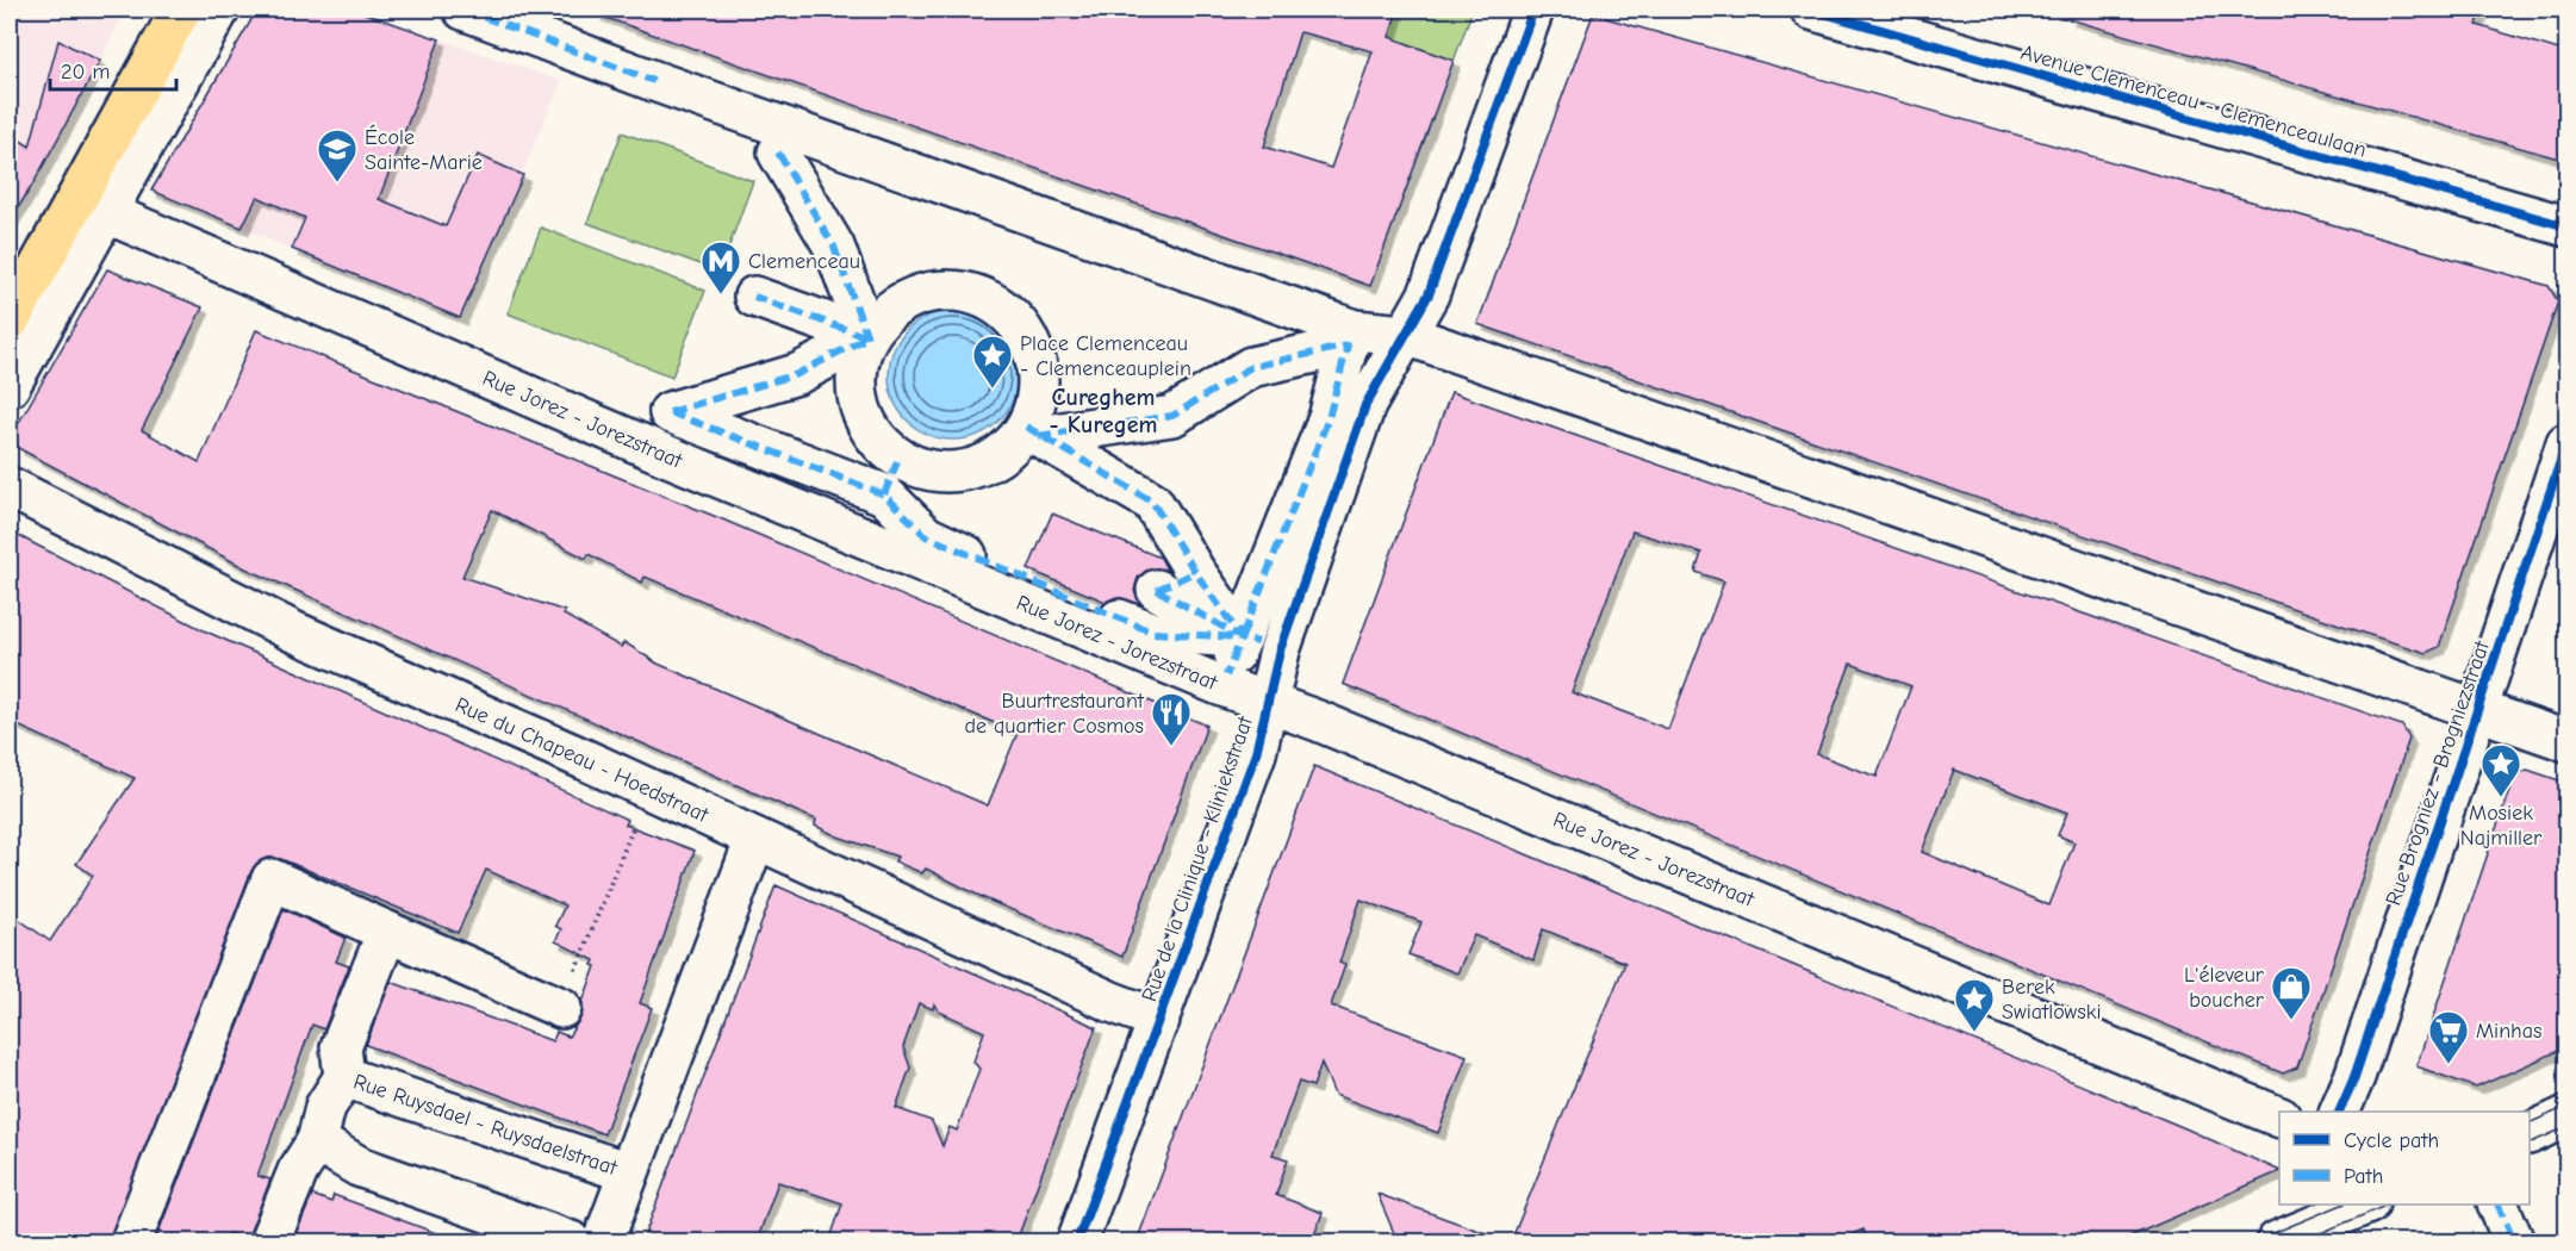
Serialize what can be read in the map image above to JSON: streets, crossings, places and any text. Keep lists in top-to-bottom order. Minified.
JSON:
{"streets":{"street":["Avenue Clemenceau - Clemenceaulaan","Rue Jorez - Jorezstraat","Rue du Chapeau - Hoedstraat","Rue Brogniez - Brogniezstraat","Rue de la Clinique - Kliniekstraat","Rue Ruysdael - Ruysdaelstraat"]},"crossings":[["Rue Jorez - Jorezstraat","Rue de la Clinique - Kliniekstraat"],["Rue du Chapeau - Hoedstraat","Rue de la Clinique - Kliniekstraat"],["Rue du Chapeau - Hoedstraat","Rue Ruysdael - Ruysdaelstraat"]],"districts":["Cureghem - Kuregem"],"places":{"school or university":["École Sainte-Marie"],"metro station":["Clemenceau"],"place":["Place Clemenceau - Clemenceauplein","Mosiek Najmiller","Berek Swiatlowski"],"restaurant":["Buurtrestaurant de quartier Cosmos"],"shop":["L'éleveur boucher"],"supermarket":["Minhas"]},"legend":["Cycle path","Path"],"scale_bar":"20 m"}
